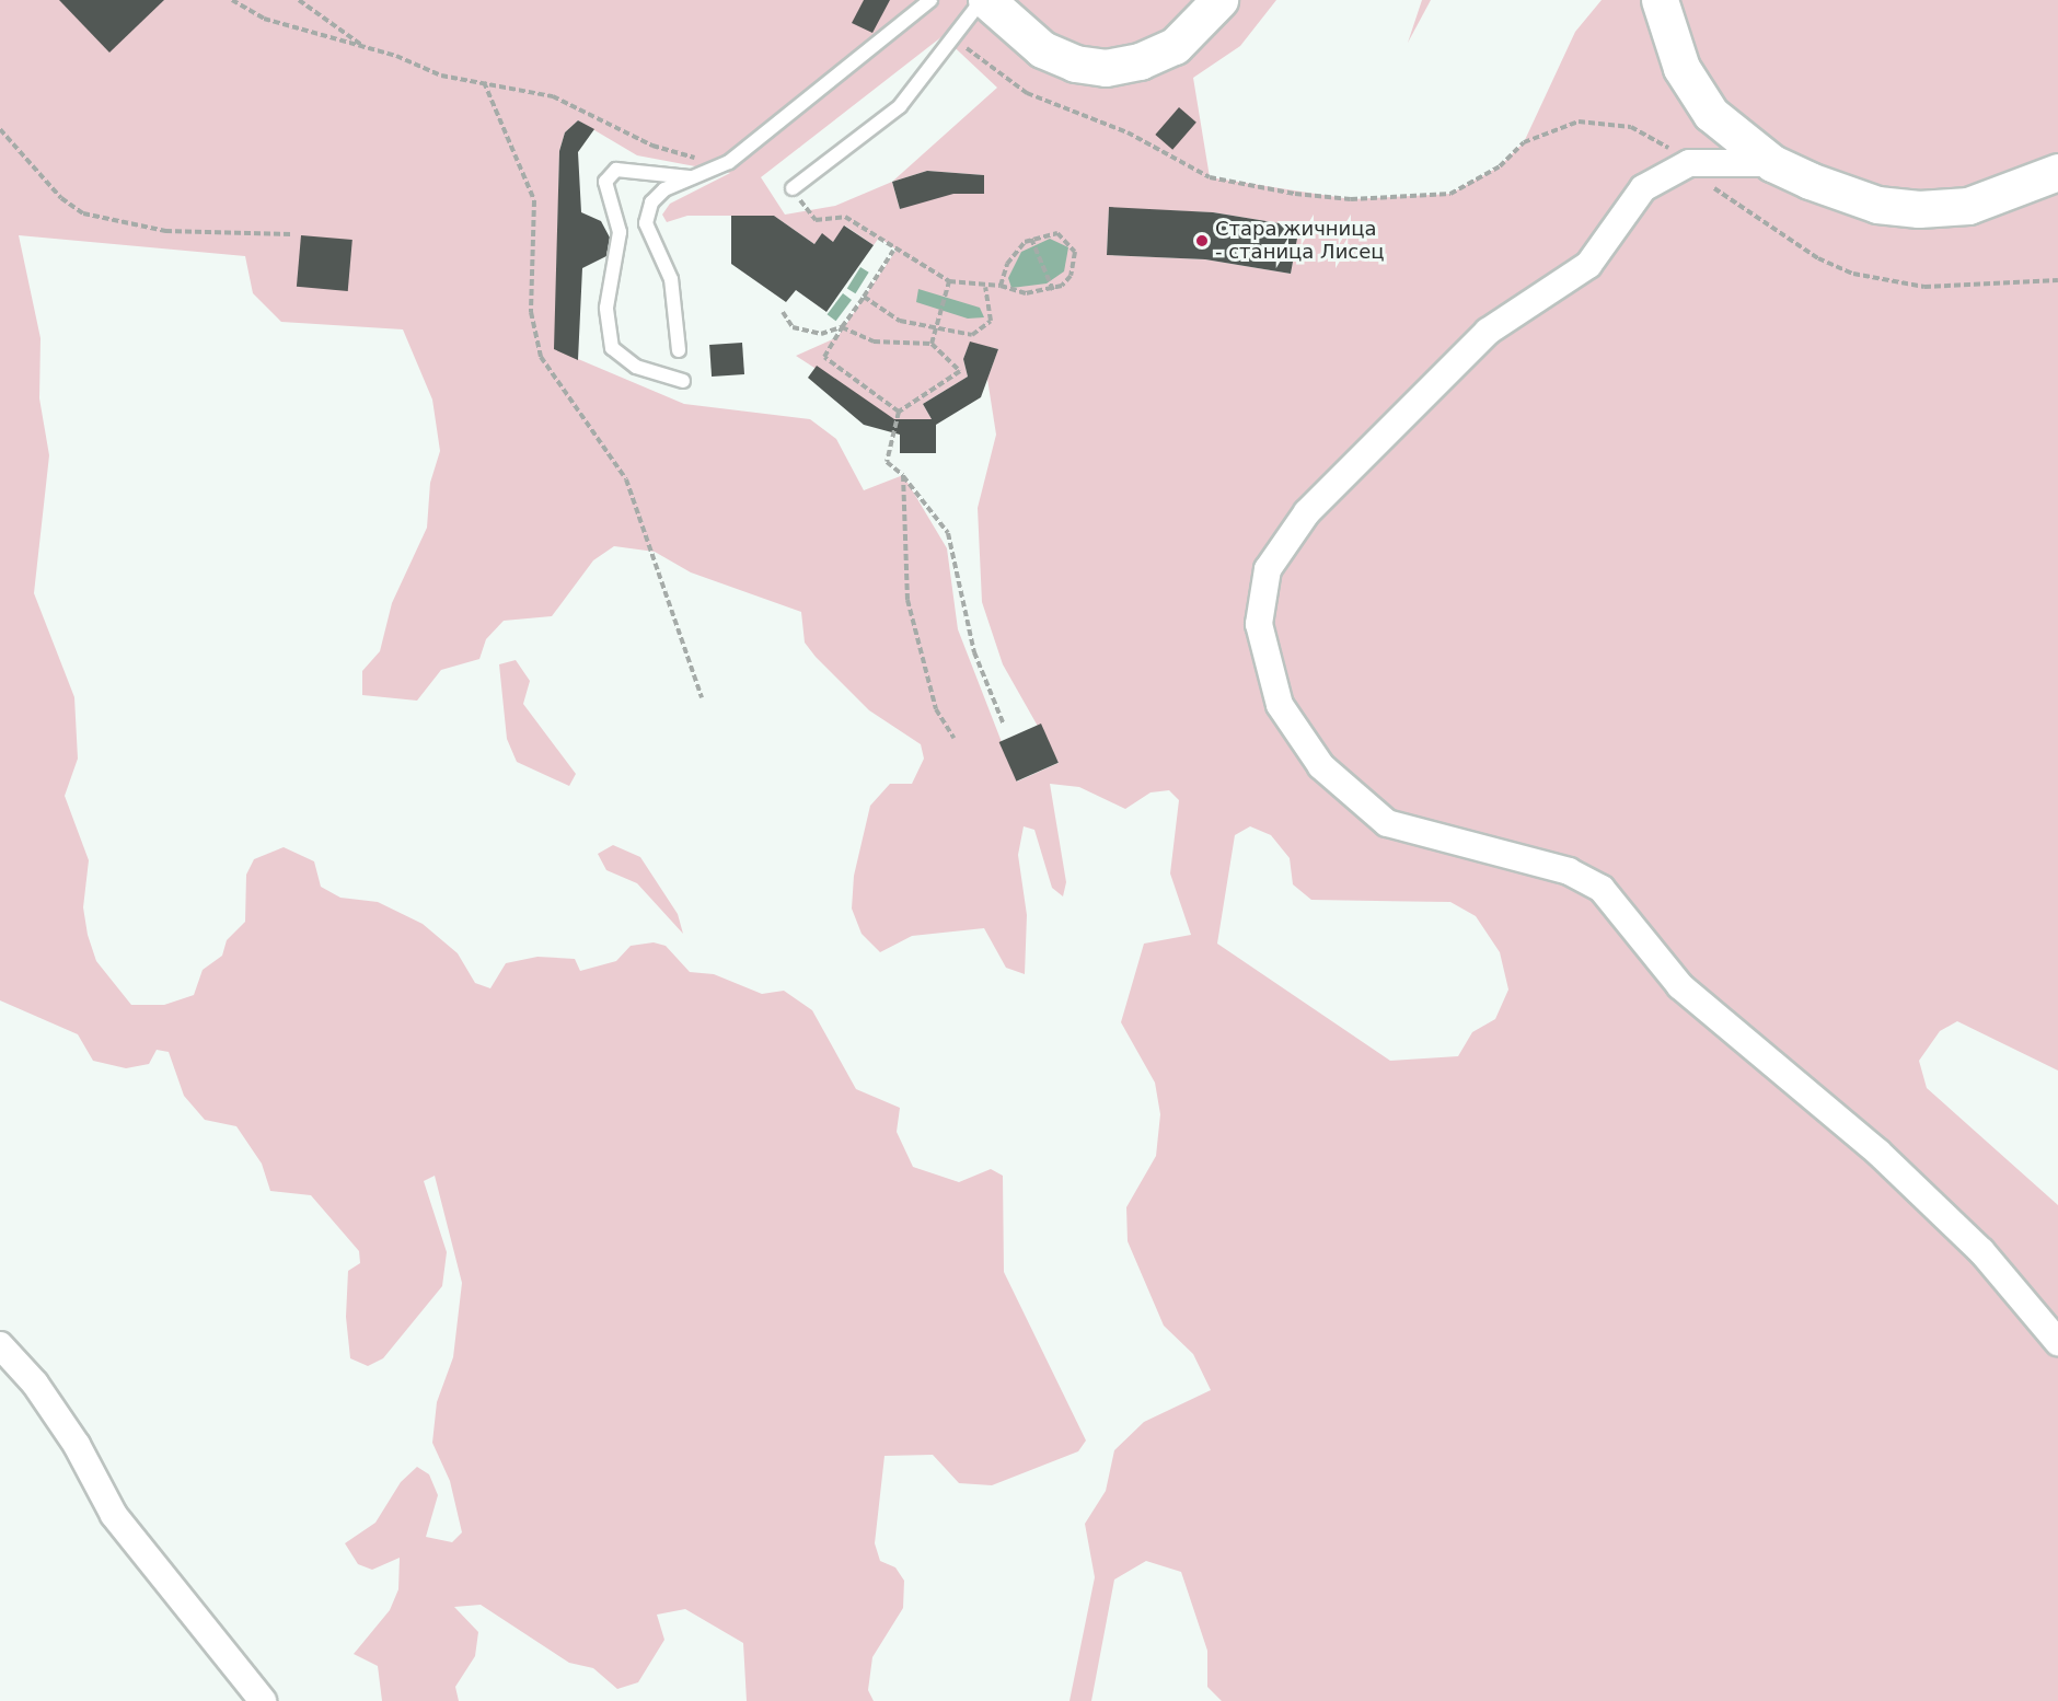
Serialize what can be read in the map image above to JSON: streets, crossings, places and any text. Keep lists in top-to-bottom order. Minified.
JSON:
{"places":["Стара жичница - станица Лисец"]}
